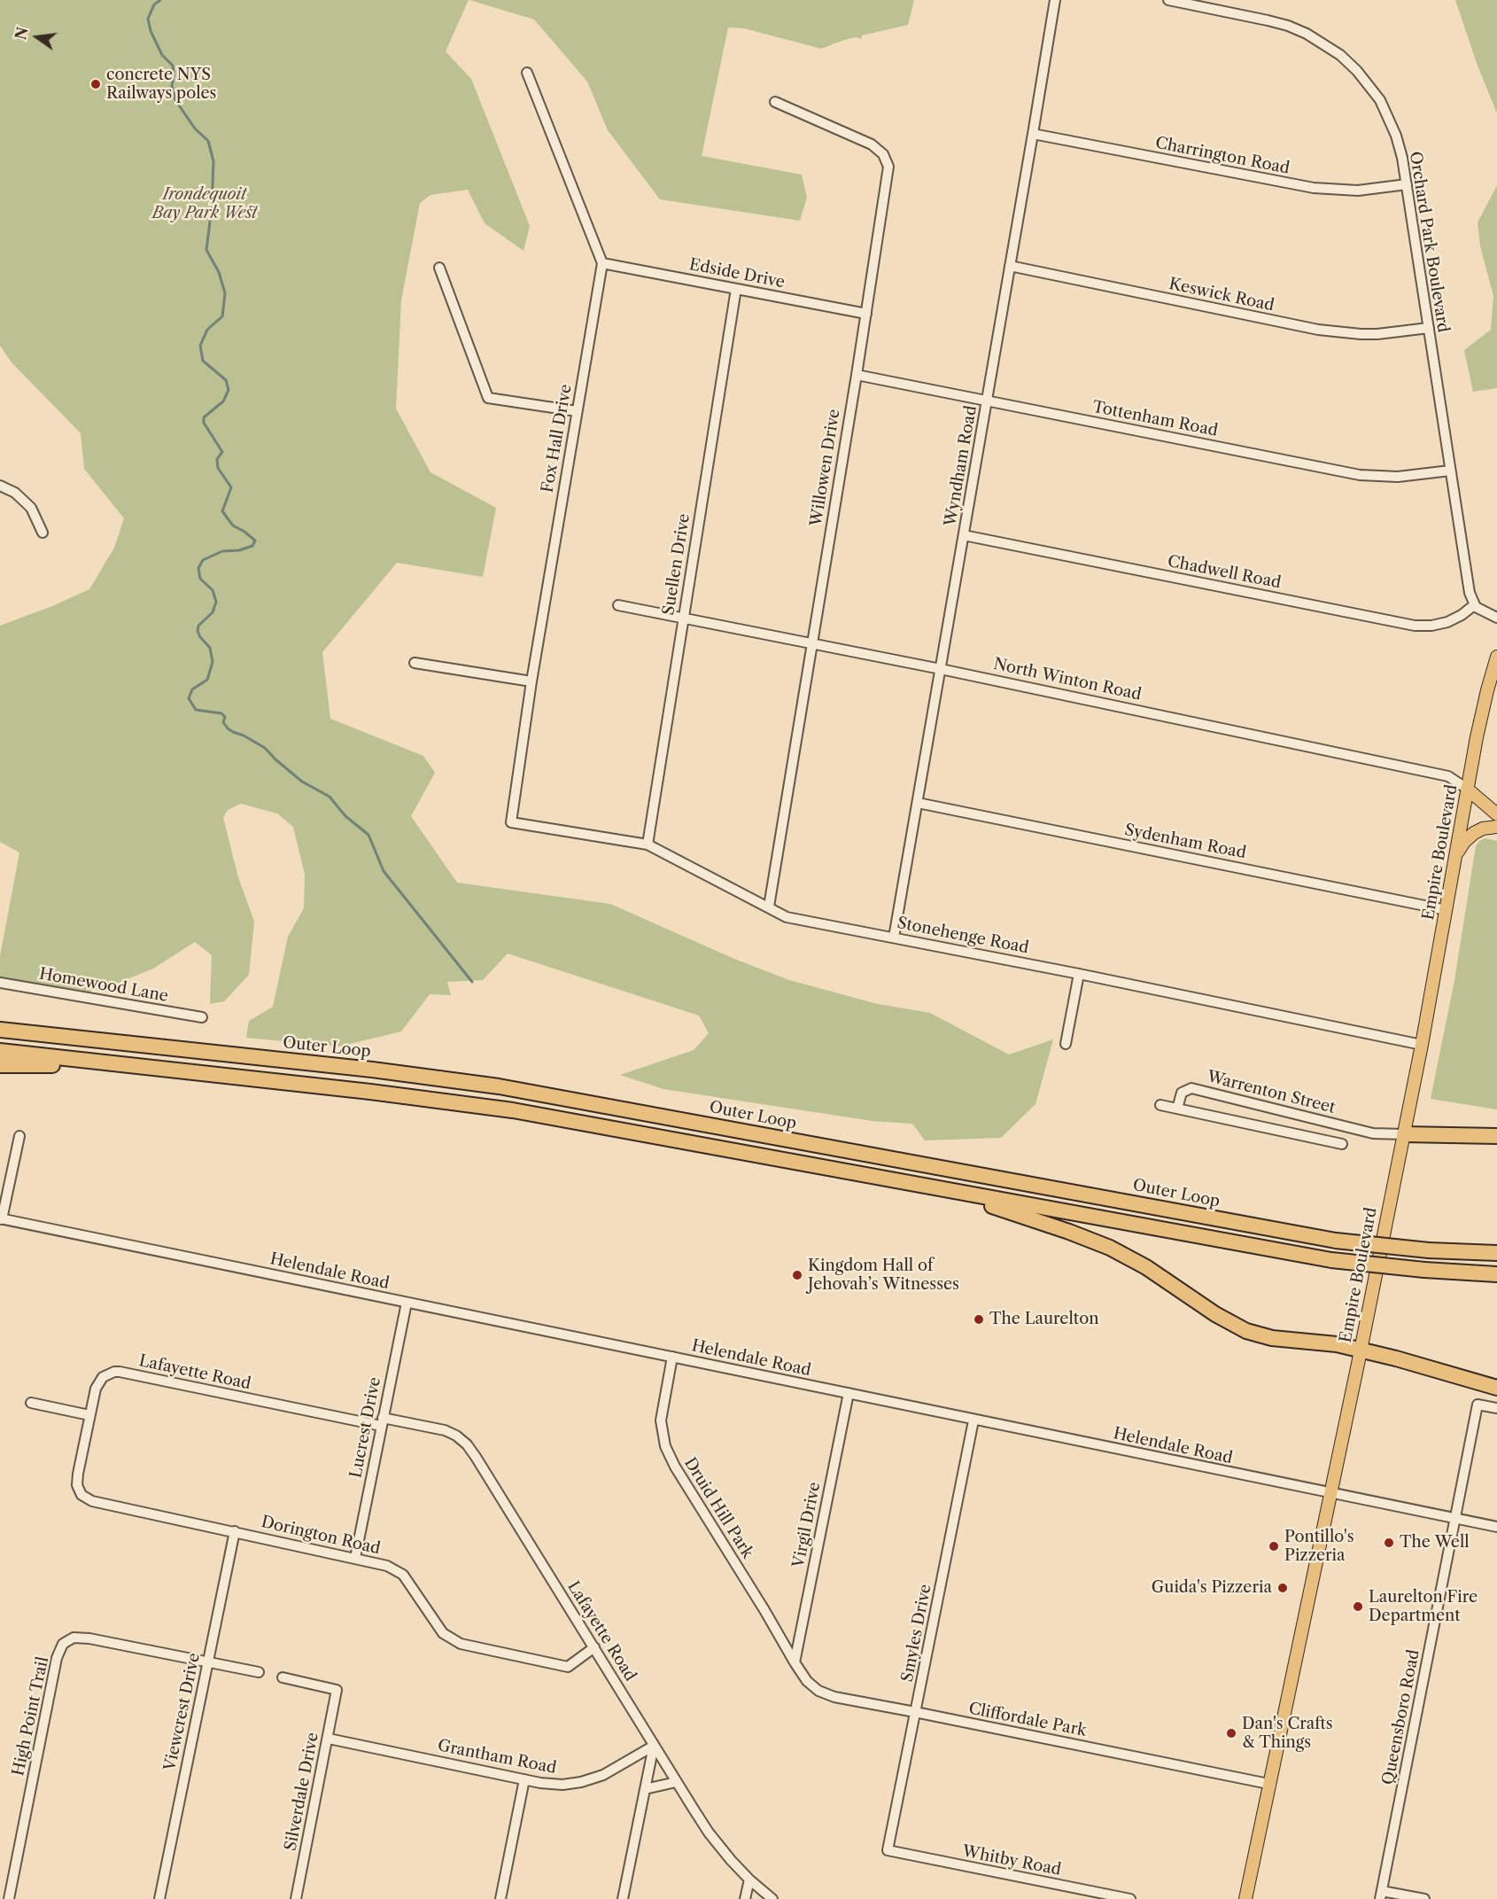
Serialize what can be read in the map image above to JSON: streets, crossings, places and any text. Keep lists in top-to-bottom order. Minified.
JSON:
{"streets":{"highway":["Outer Loop"],"main road":["North Winton Road","Empire Boulevard"],"street":["Charrington Road","Orchard Park Boulevard","Edside Drive","Keswick Road","Tottenham Road","Fox Hall Drive","Wyndham Road","Willowen Drive","Suellen Drive","Chadwell Road","Sydenham Road","Stonehenge Road","Homewood Lane","Warrenton Street","Helendale Road","Lafayette Road","Lucrest Drive","Druid Hill Park","Virgil Drive","Dorington Road","Smyles Drive","Viewcrest Drive","High Point Trail","Queensboro Road","Cliffordale Park","Grantham Road","Silverdale Drive","Whitby Road"]},"crossings":[["Charrington Road","Orchard Park Boulevard"],["Charrington Road","Wyndham Road"],["Orchard Park Boulevard","Keswick Road"],["Orchard Park Boulevard","Tottenham Road"],["Orchard Park Boulevard","Chadwell Road"],["Edside Drive","Fox Hall Drive"],["Edside Drive","Willowen Drive"],["Edside Drive","Suellen Drive"],["Keswick Road","Wyndham Road"],["Tottenham Road","Wyndham Road"],["Tottenham Road","Willowen Drive"],["Fox Hall Drive","Stonehenge Road"],["Wyndham Road","Chadwell Road"],["Wyndham Road","North Winton Road"],["Wyndham Road","Sydenham Road"],["Wyndham Road","Stonehenge Road"],["Willowen Drive","North Winton Road"],["Willowen Drive","Stonehenge Road"],["Suellen Drive","North Winton Road"],["Suellen Drive","Stonehenge Road"],["North Winton Road","Empire Boulevard"],["Sydenham Road","Empire Boulevard"],["Empire Boulevard","Stonehenge Road"],["Empire Boulevard","Warrenton Street"],["Empire Boulevard","Helendale Road"],["Empire Boulevard","Cliffordale Park"],["Helendale Road","Lucrest Drive"],["Helendale Road","Druid Hill Park"],["Helendale Road","Virgil Drive"],["Helendale Road","Smyles Drive"],["Helendale Road","Queensboro Road"],["Lafayette Road","Lucrest Drive"],["Lafayette Road","Dorington Road"],["Lafayette Road","Grantham Road"],["Lucrest Drive","Dorington Road"],["Druid Hill Park","Virgil Drive"],["Druid Hill Park","Cliffordale Park"],["Virgil Drive","Cliffordale Park"],["Dorington Road","Viewcrest Drive"],["Smyles Drive","Cliffordale Park"],["Smyles Drive","Whitby Road"],["Viewcrest Drive","High Point Trail"],["Grantham Road","Silverdale Drive"]],"parks":["Irondequoit Bay Park West"],"places":["concrete NYS Railways poles","Kingdom Hall of Jehovah’s Witnesses","The Laurelton","The Well","Pontillo's Pizzeria","Guida's Pizzeria","Laurelton Fire Department","Dan's Crafts & Things"],"north":"left"}
